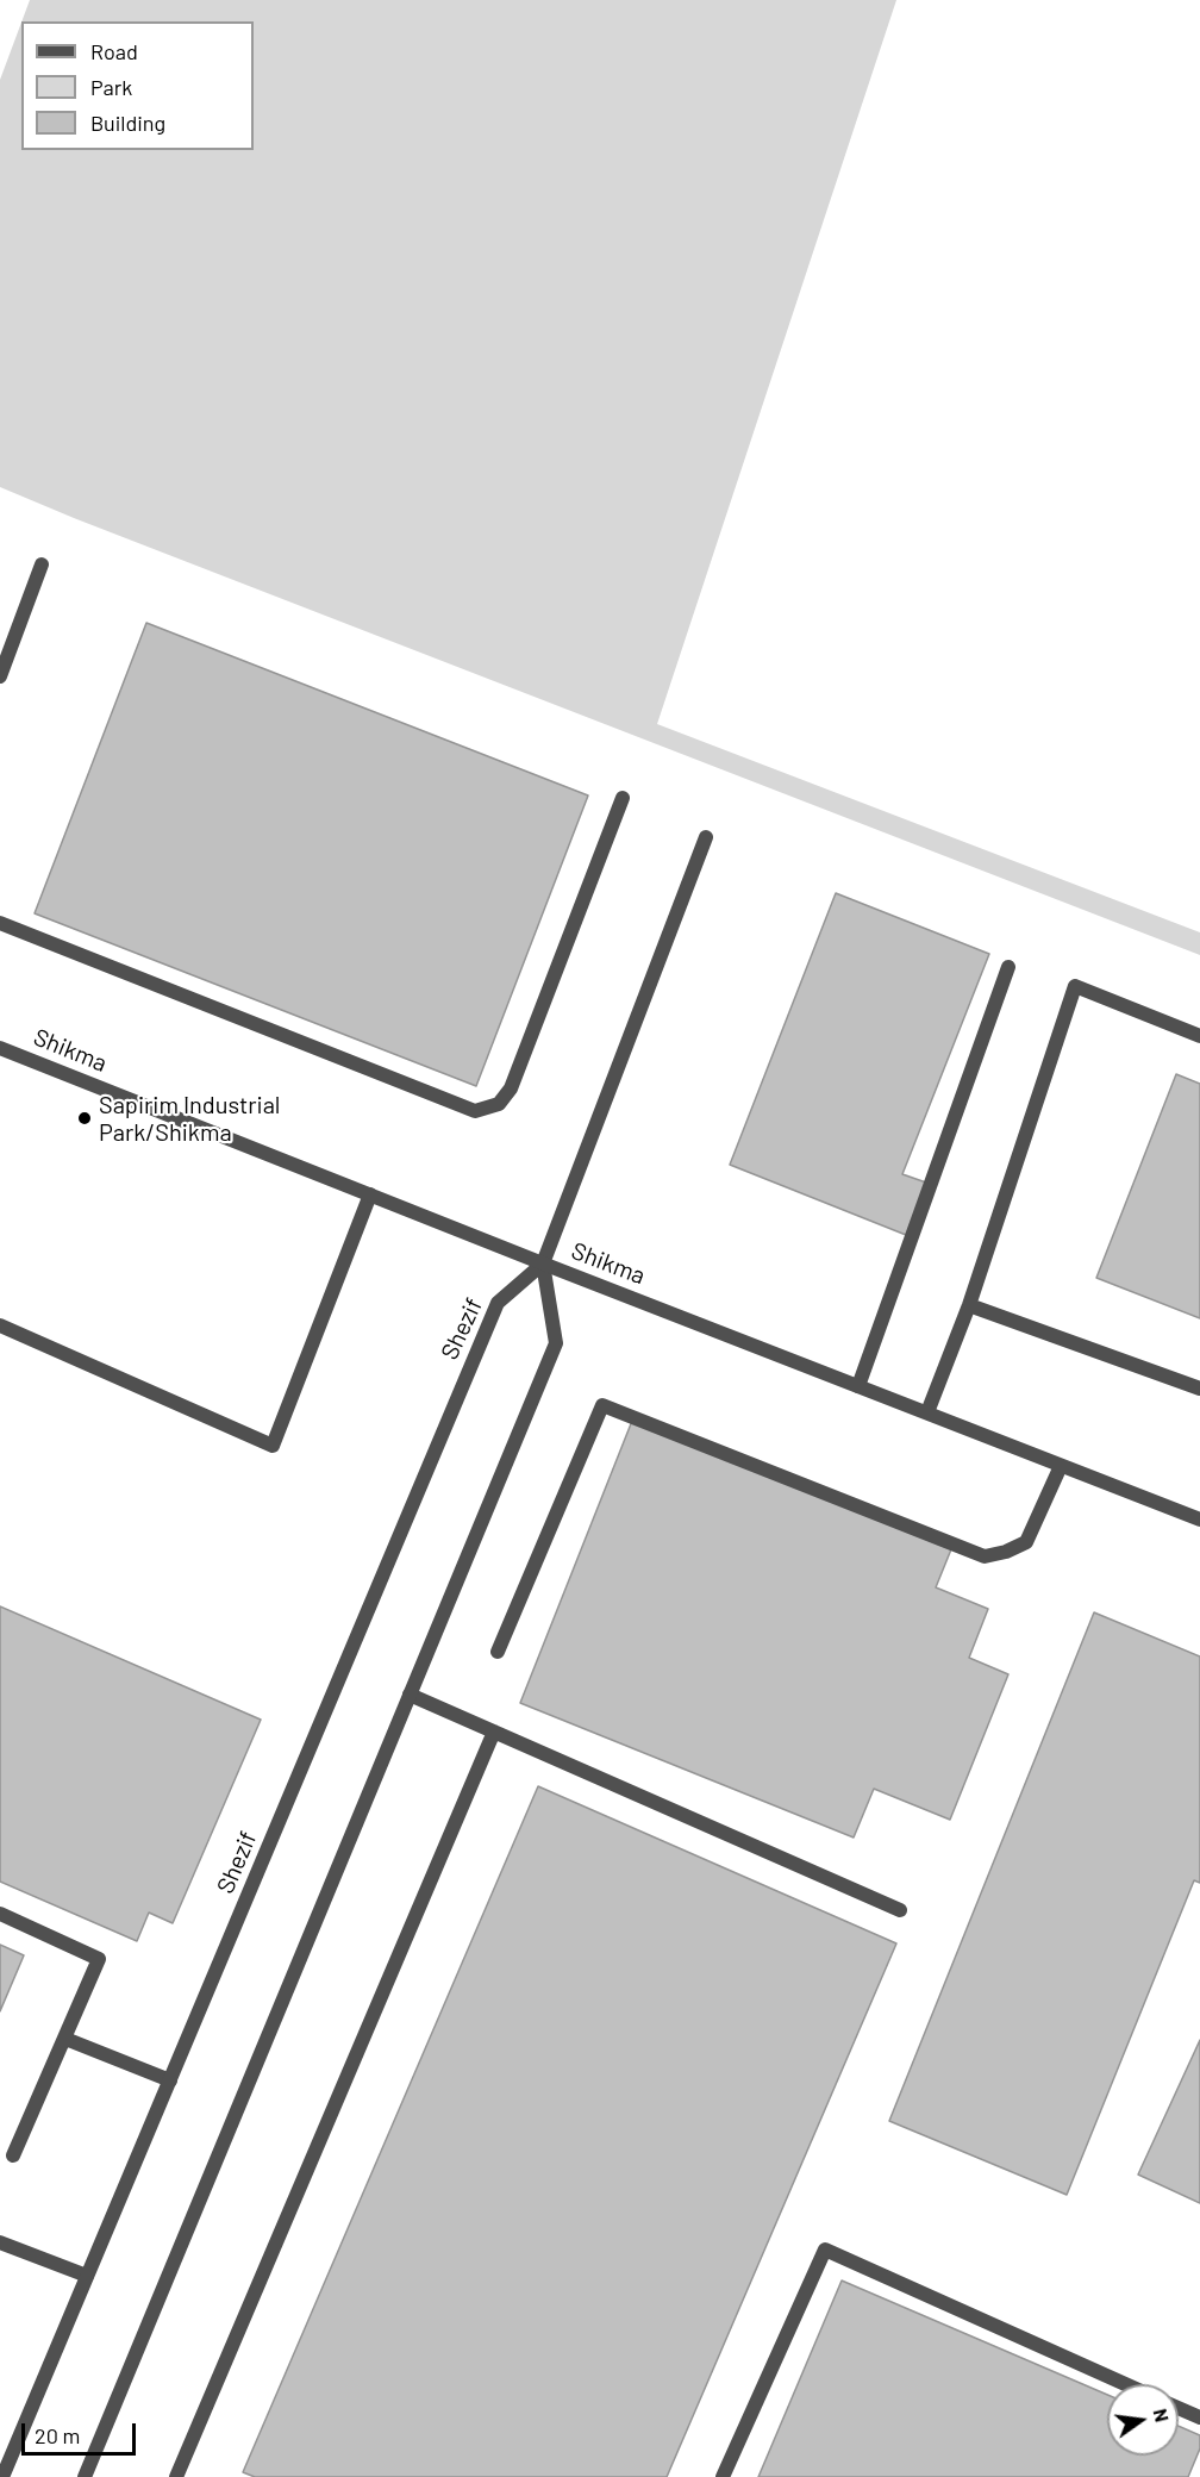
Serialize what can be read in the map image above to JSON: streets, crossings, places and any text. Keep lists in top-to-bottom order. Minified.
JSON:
{"streets":{"street":["Shikma","Shezif"]},"crossings":[["Shikma","Shezif"]],"places":["Sapirim Industrial Park/Shikma"],"legend":["Road","Park","Building"],"scale_bar":"20 m","north":"right"}
